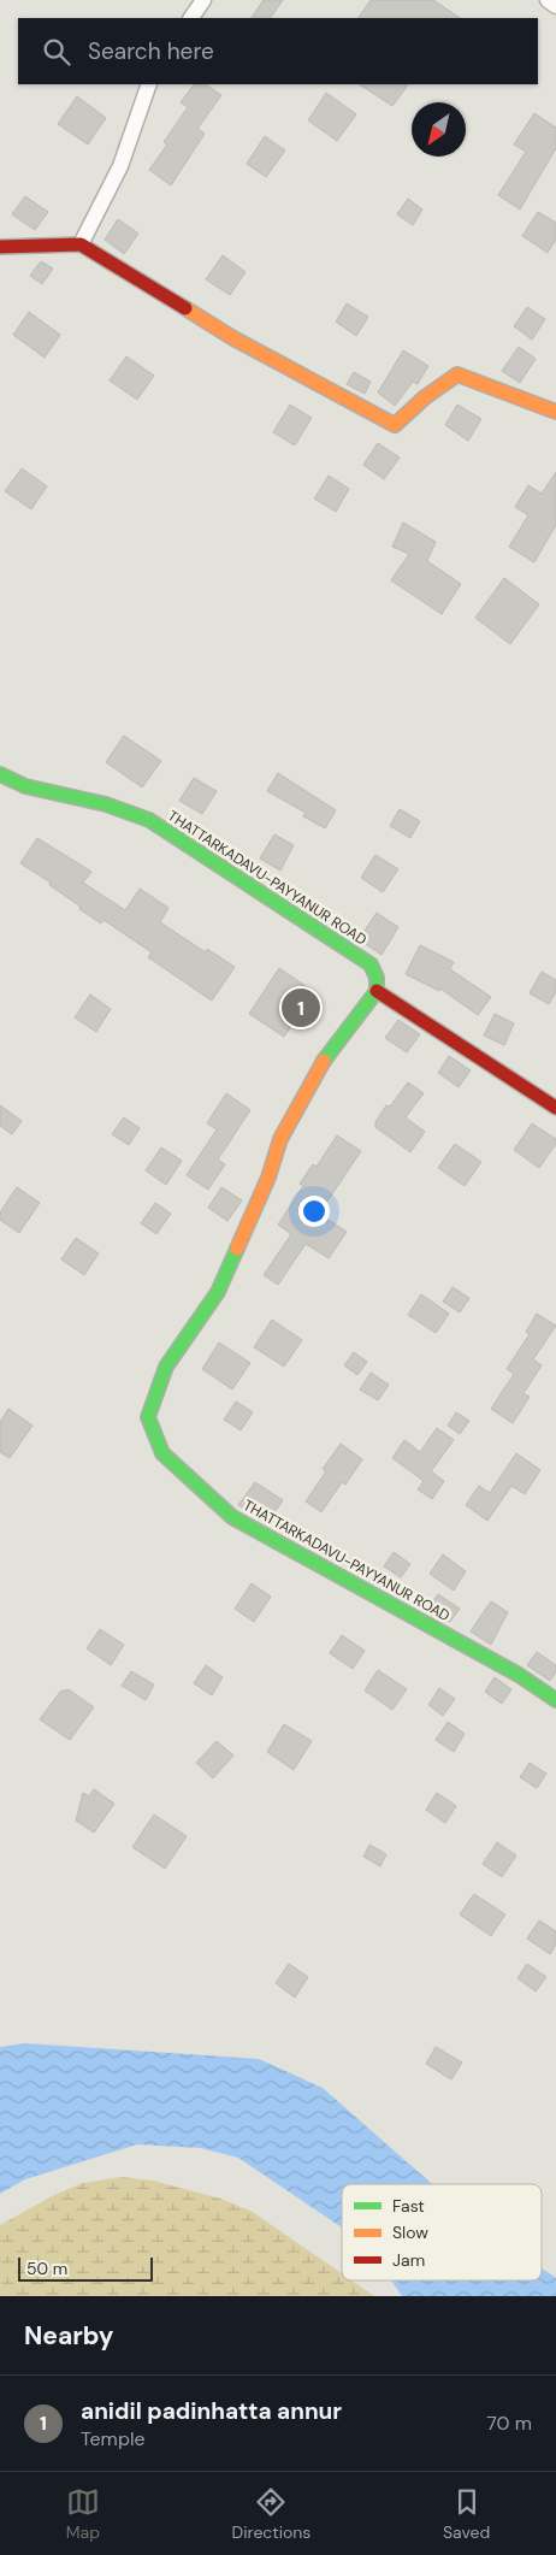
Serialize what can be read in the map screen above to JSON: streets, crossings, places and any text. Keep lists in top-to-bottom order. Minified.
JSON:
{"streets":{"main road":["THATTARKADAVU-PAYYANUR ROAD"]},"legend":["Fast","Slow","Jam"],"scale_bar":"50 m","north":"bottom left","page":{"search":"Search here","pins":"1","scale":"50 m","heading":"Nearby","list":[{"mark":"1","name":"anidil padinhatta annur","note":"Temple","value":"70 m"}],"nav":["Map","Directions","Saved"]}}
